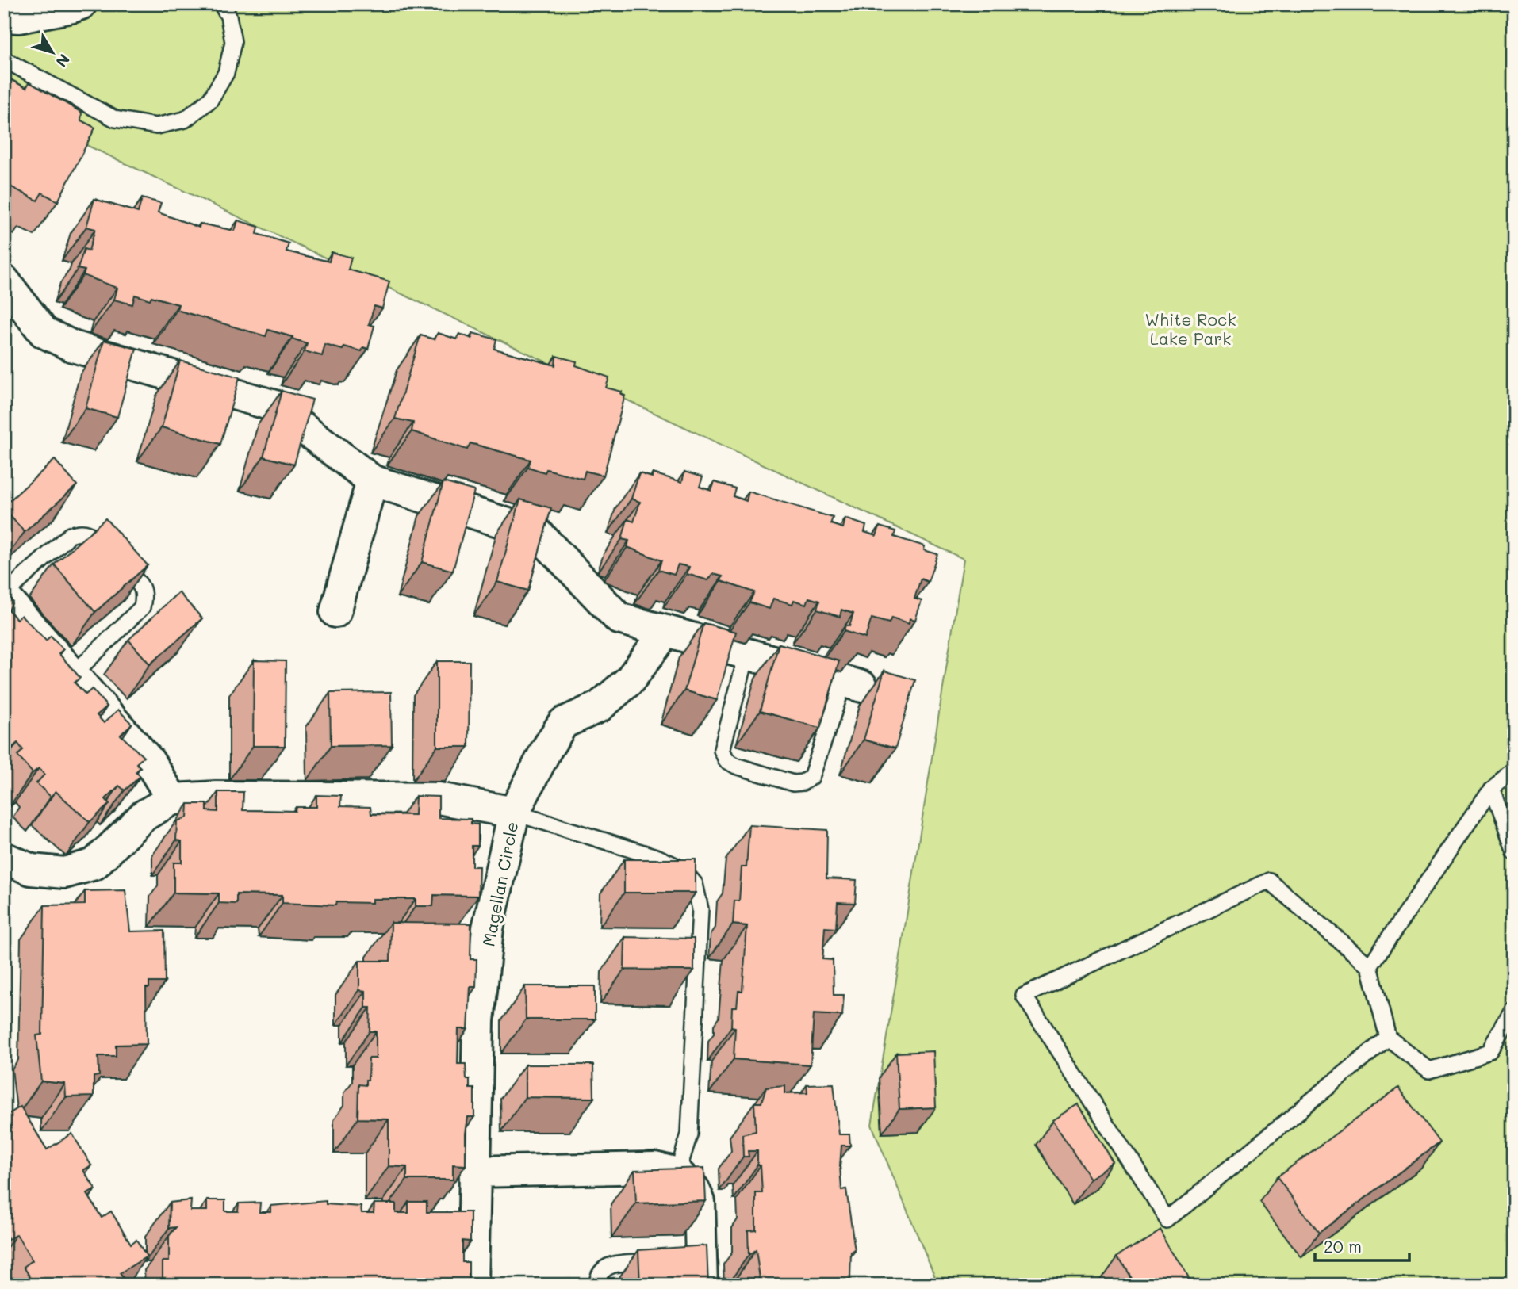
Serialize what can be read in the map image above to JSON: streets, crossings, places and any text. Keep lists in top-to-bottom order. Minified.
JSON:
{"streets":{"street":["Magellan Circle"]},"parks":["White Rock Lake Park"],"scale_bar":"20 m","north":"bottom right"}
